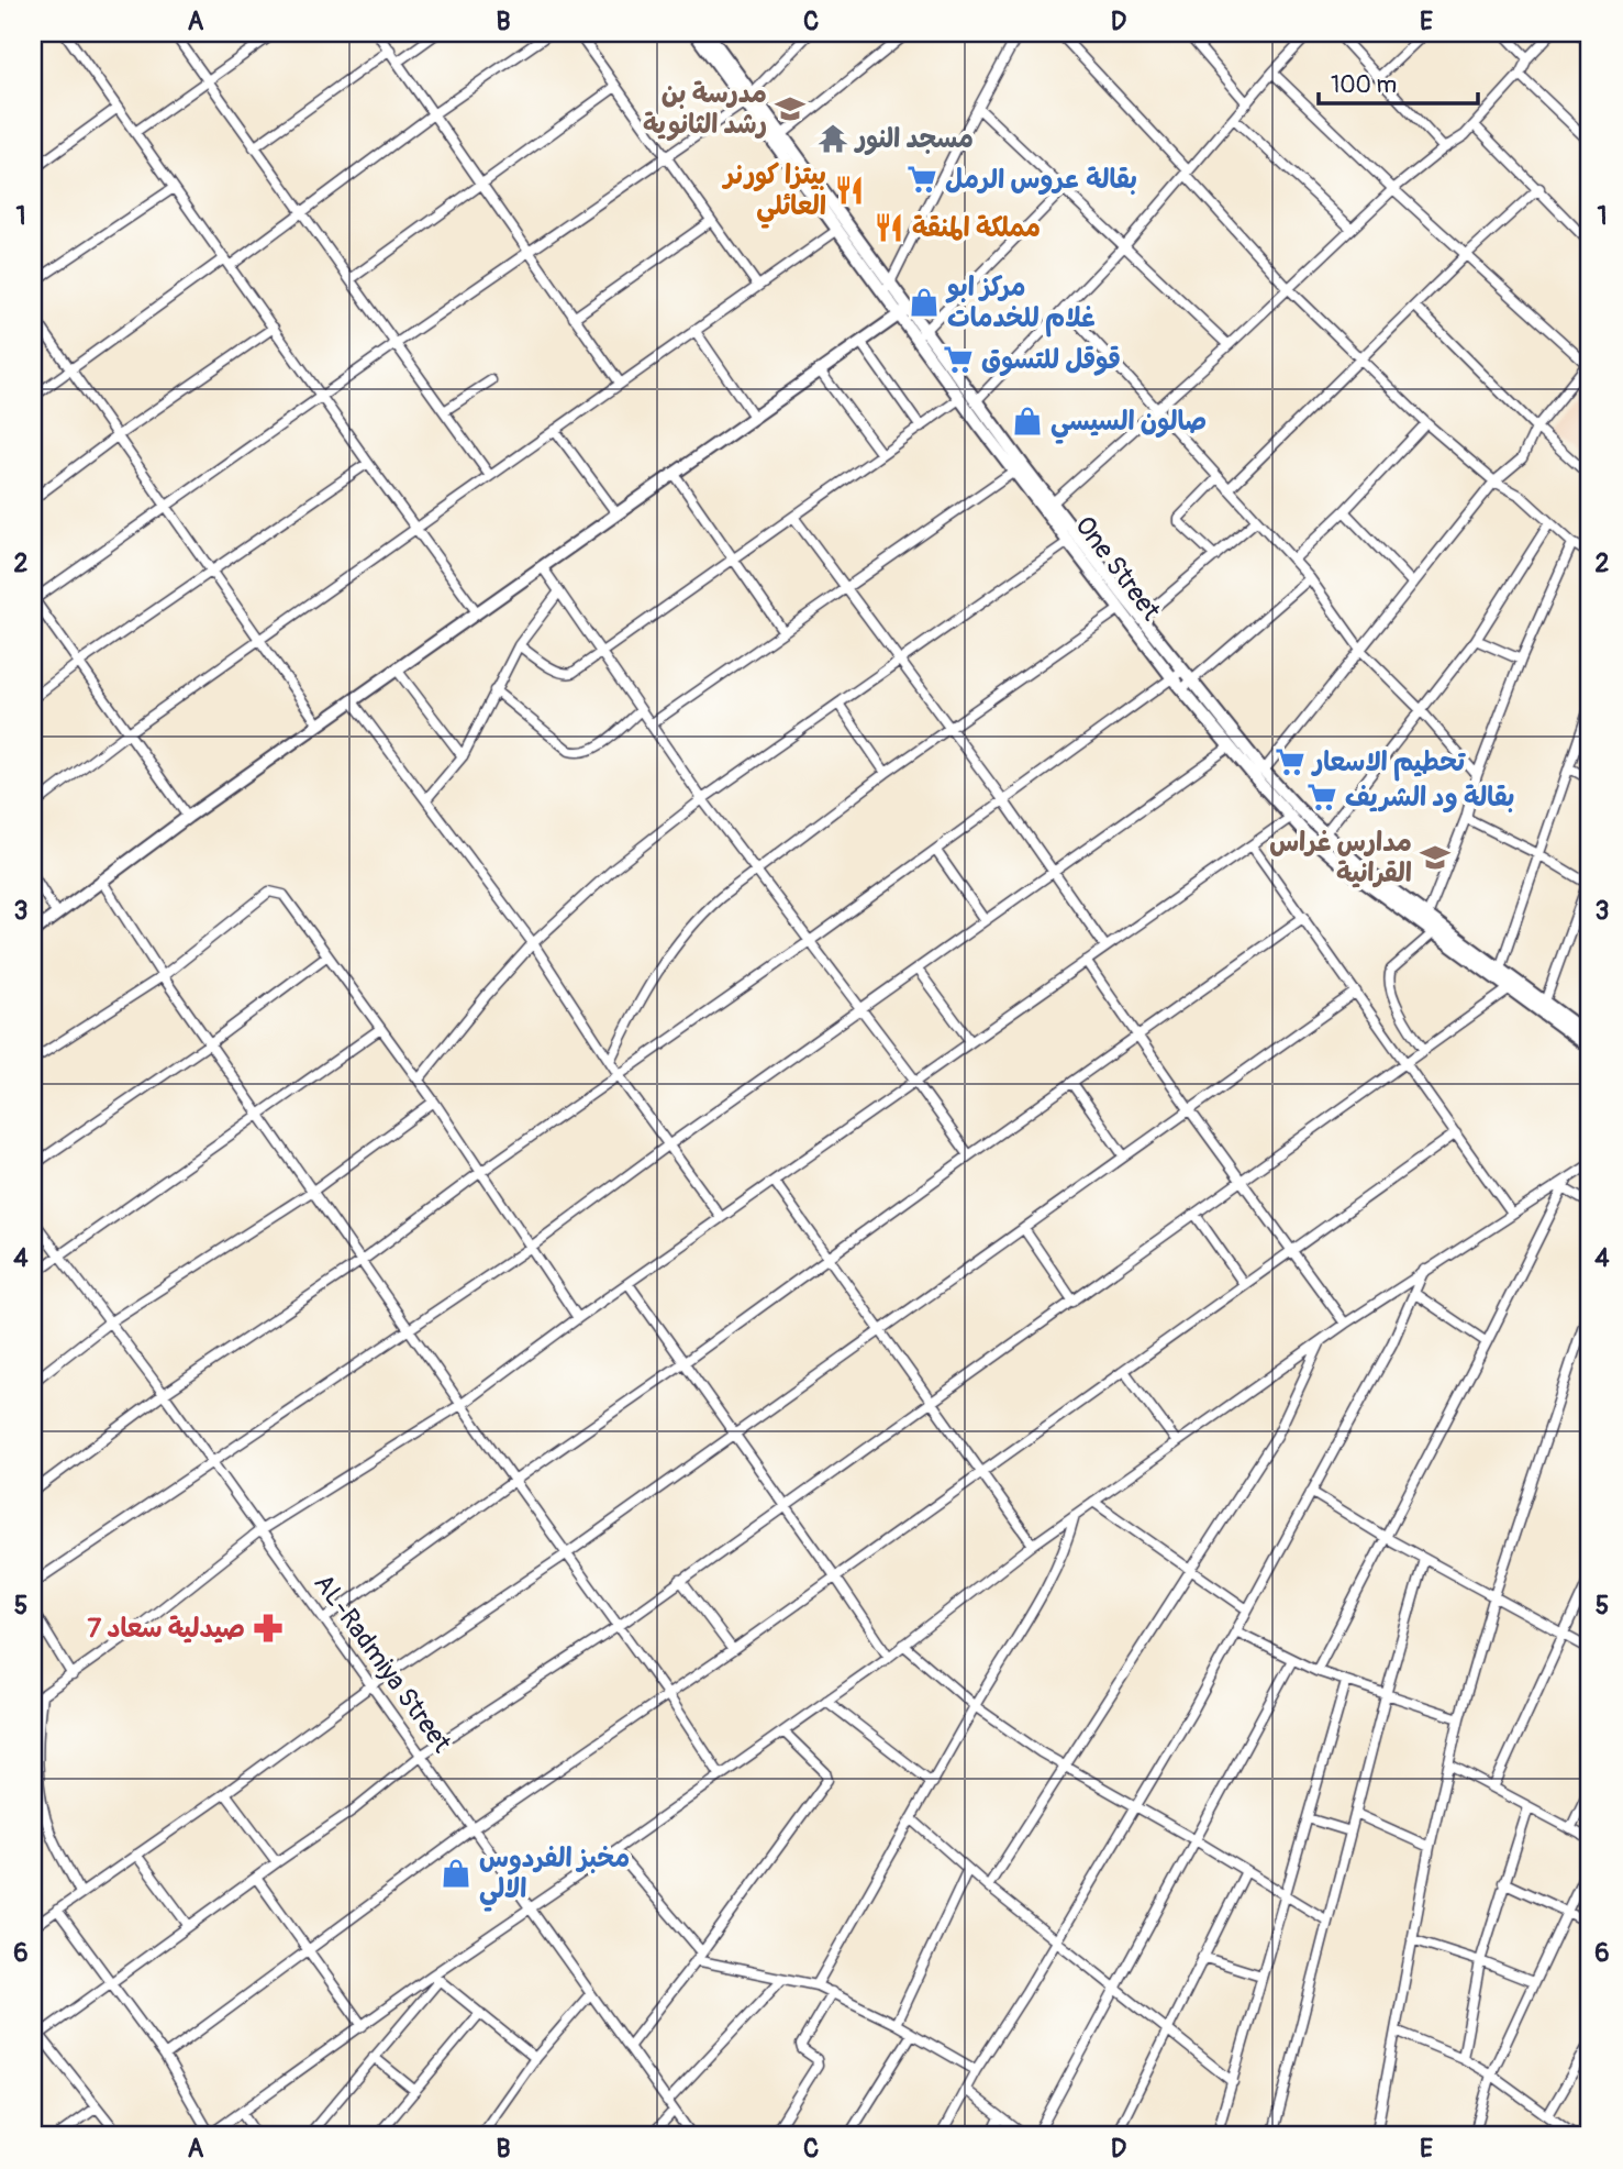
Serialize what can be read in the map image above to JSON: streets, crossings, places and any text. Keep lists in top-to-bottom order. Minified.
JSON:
{"streets":{"street":["One Street","AL-Radmiya Street"]},"places":{"school or university":["مدرسة بن رشد الثانوية","مدارس غراس القرانية"],"temple":["مسجد النور"],"supermarket":["بقالة عروس الرمل","قوقل للتسوق","تحطيم الاسعار","بقالة ود الشريف"],"restaurant":["بيتزا كورنر العائلي","مملكة المنقة"],"shop":["مركز ابو غلام للخدمات","صالون السيسي","مخبز الفردوس الالي"],"pharmacy":["صيدلية سعاد 7"]},"scale_bar":"100 m","grid":{"columns":["A","B","C","D","E"],"rows":["1","2","3","4","5","6"]}}
